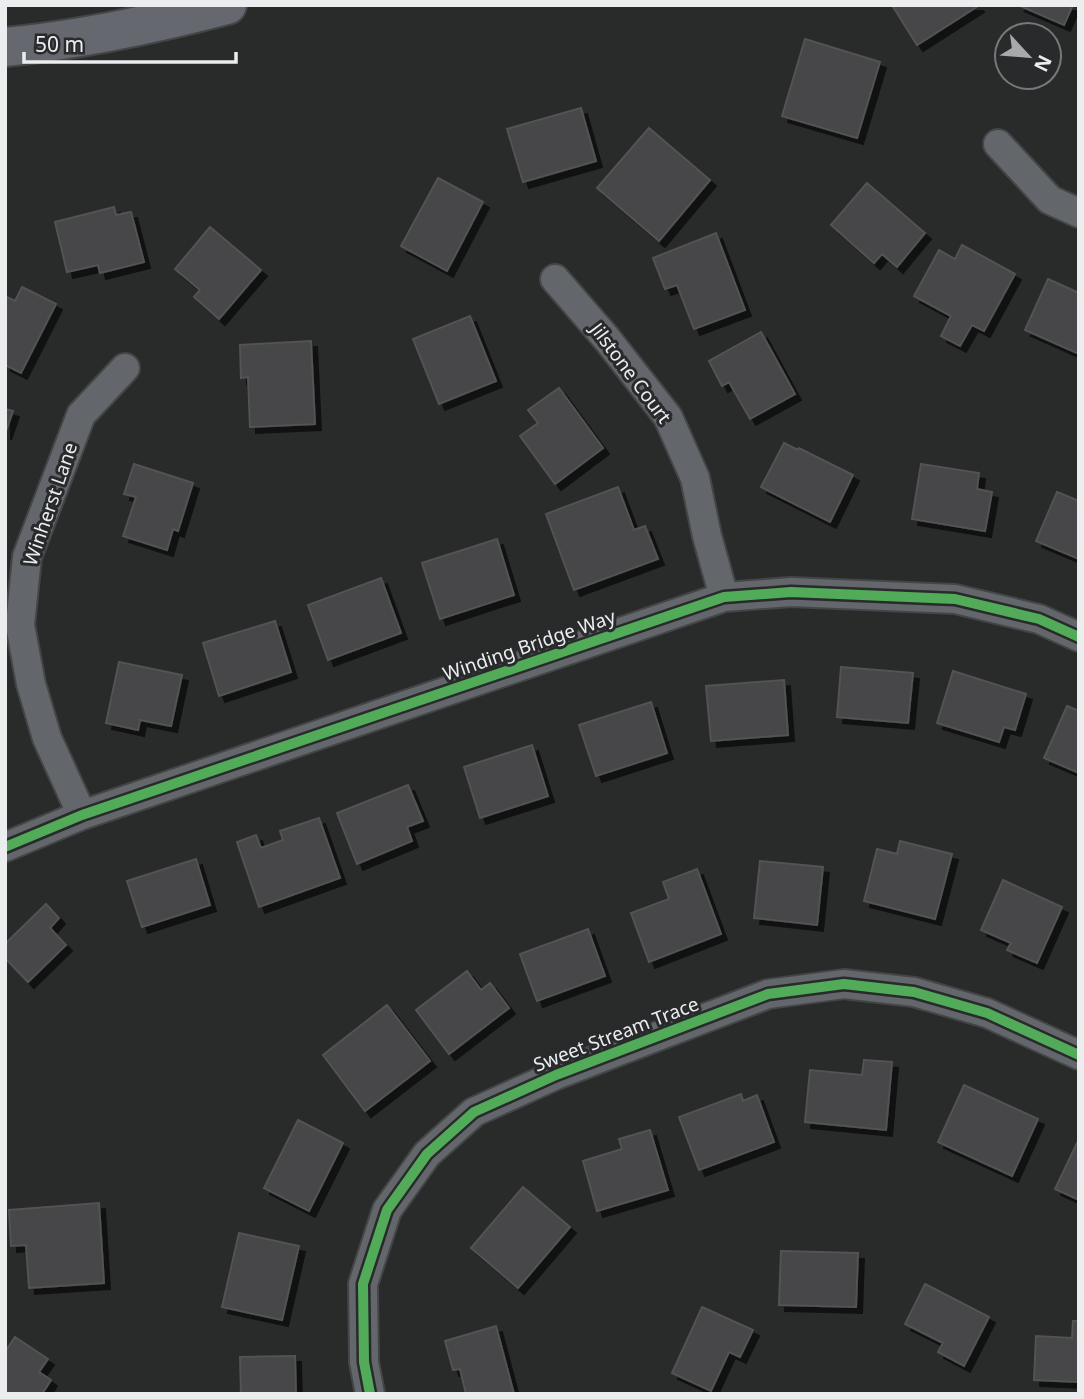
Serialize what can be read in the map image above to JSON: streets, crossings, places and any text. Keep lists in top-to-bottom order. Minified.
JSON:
{"streets":{"street":["Jilstone Court","Winherst Lane","Winding Bridge Way","Sweet Stream Trace"]},"crossings":[["Jilstone Court","Winding Bridge Way"],["Winherst Lane","Winding Bridge Way"]],"scale_bar":"50 m","north":"bottom right"}
